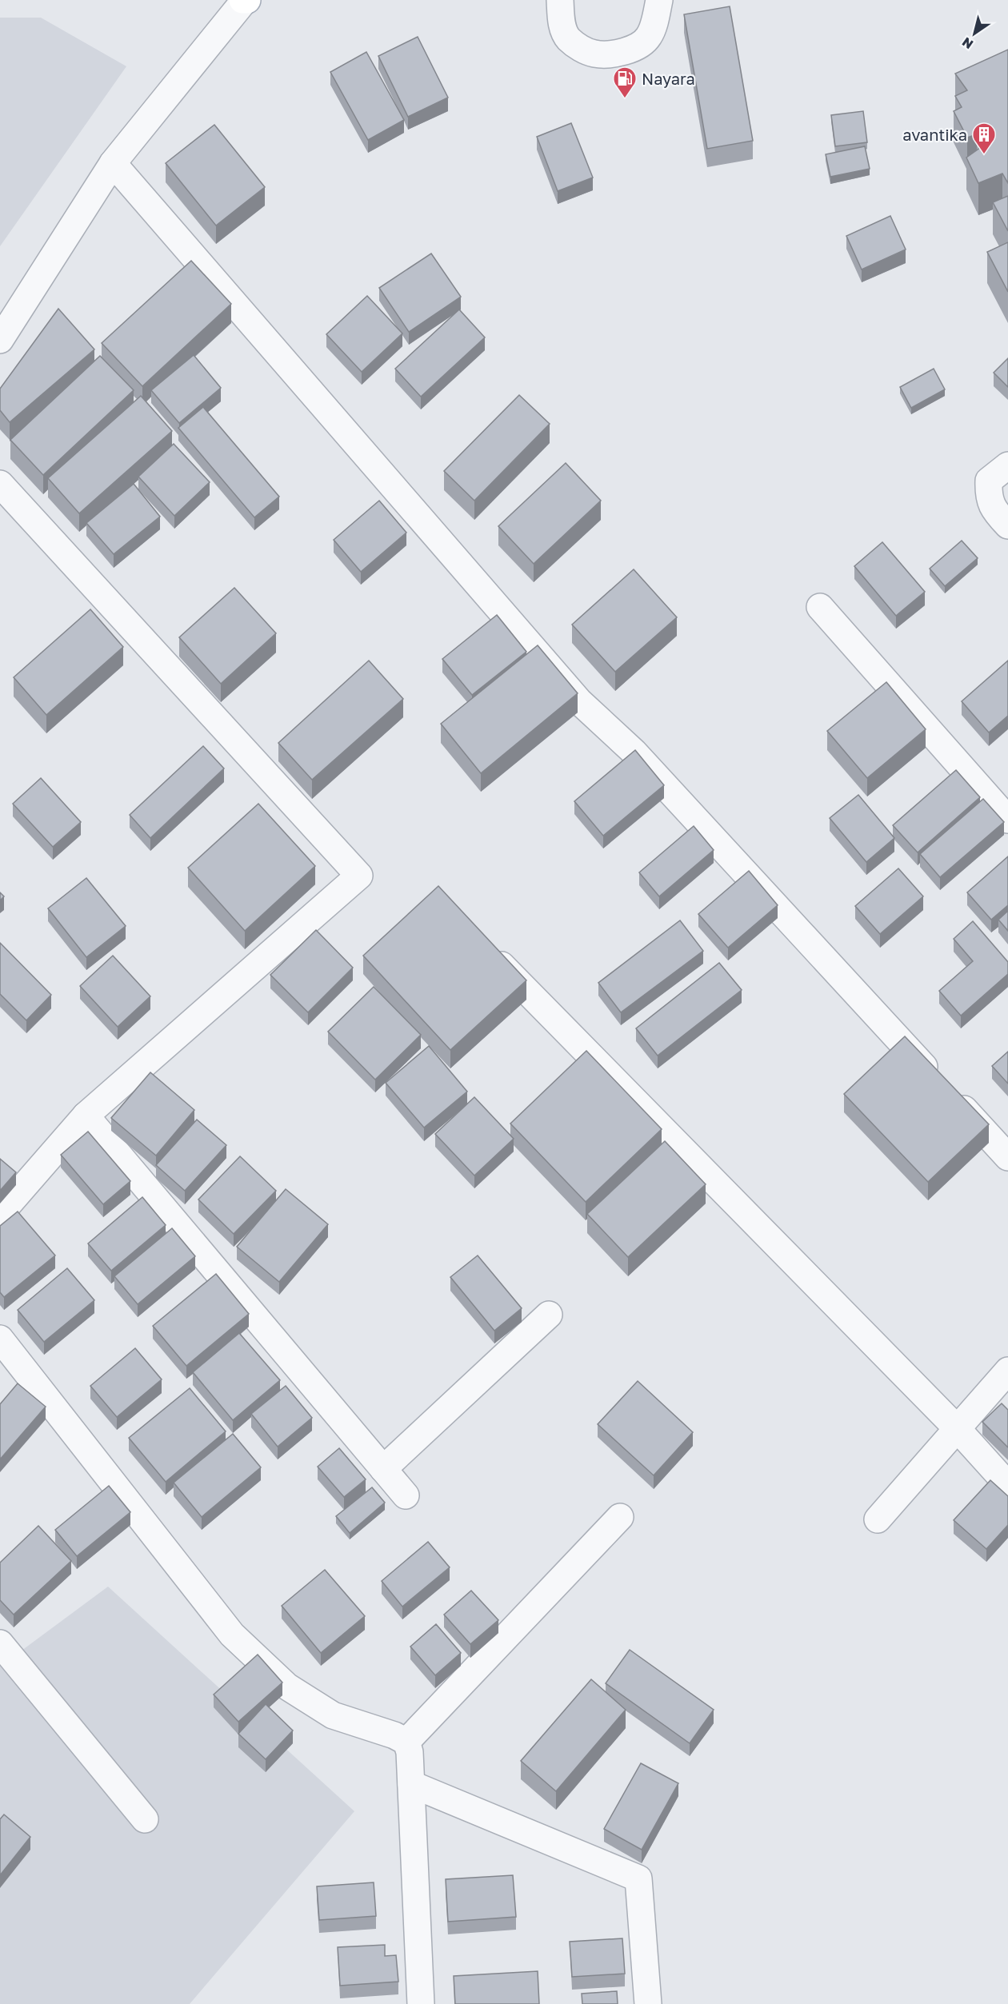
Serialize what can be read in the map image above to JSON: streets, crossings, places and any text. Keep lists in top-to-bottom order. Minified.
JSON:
{"places":{"fuel station":["Nayara"],"building":["avantika"]},"north":"bottom left"}
